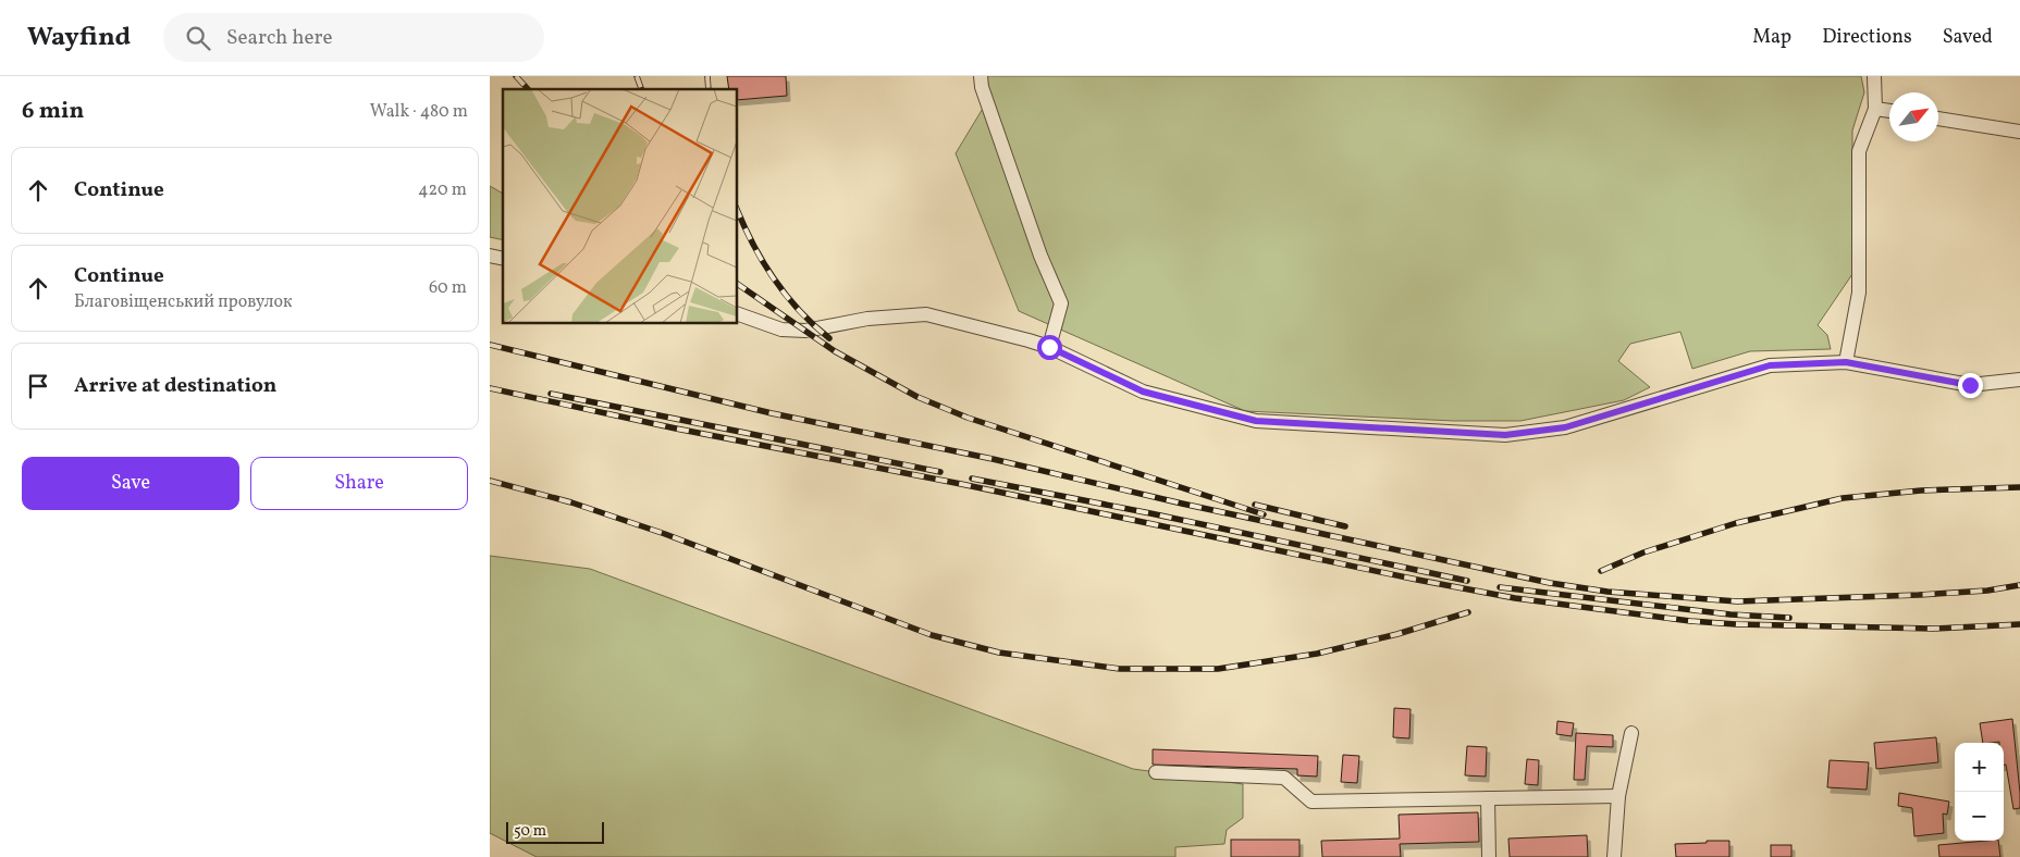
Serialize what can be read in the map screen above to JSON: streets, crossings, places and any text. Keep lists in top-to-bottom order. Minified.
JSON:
{"scale_bar":"50 m","north":"top right","page":{"header":"Wayfind","search":"Search here","nav":["Map","Directions","Saved"],"heading":["6 min","Walk · 480 m"],"list":[["Continue","420 m"],["Continue","Благовіщенський провулок","60 m"],"Arrive at destination"],"buttons":["Save","Share"],"map_buttons":["+","−"],"scale":"50 m"}}
